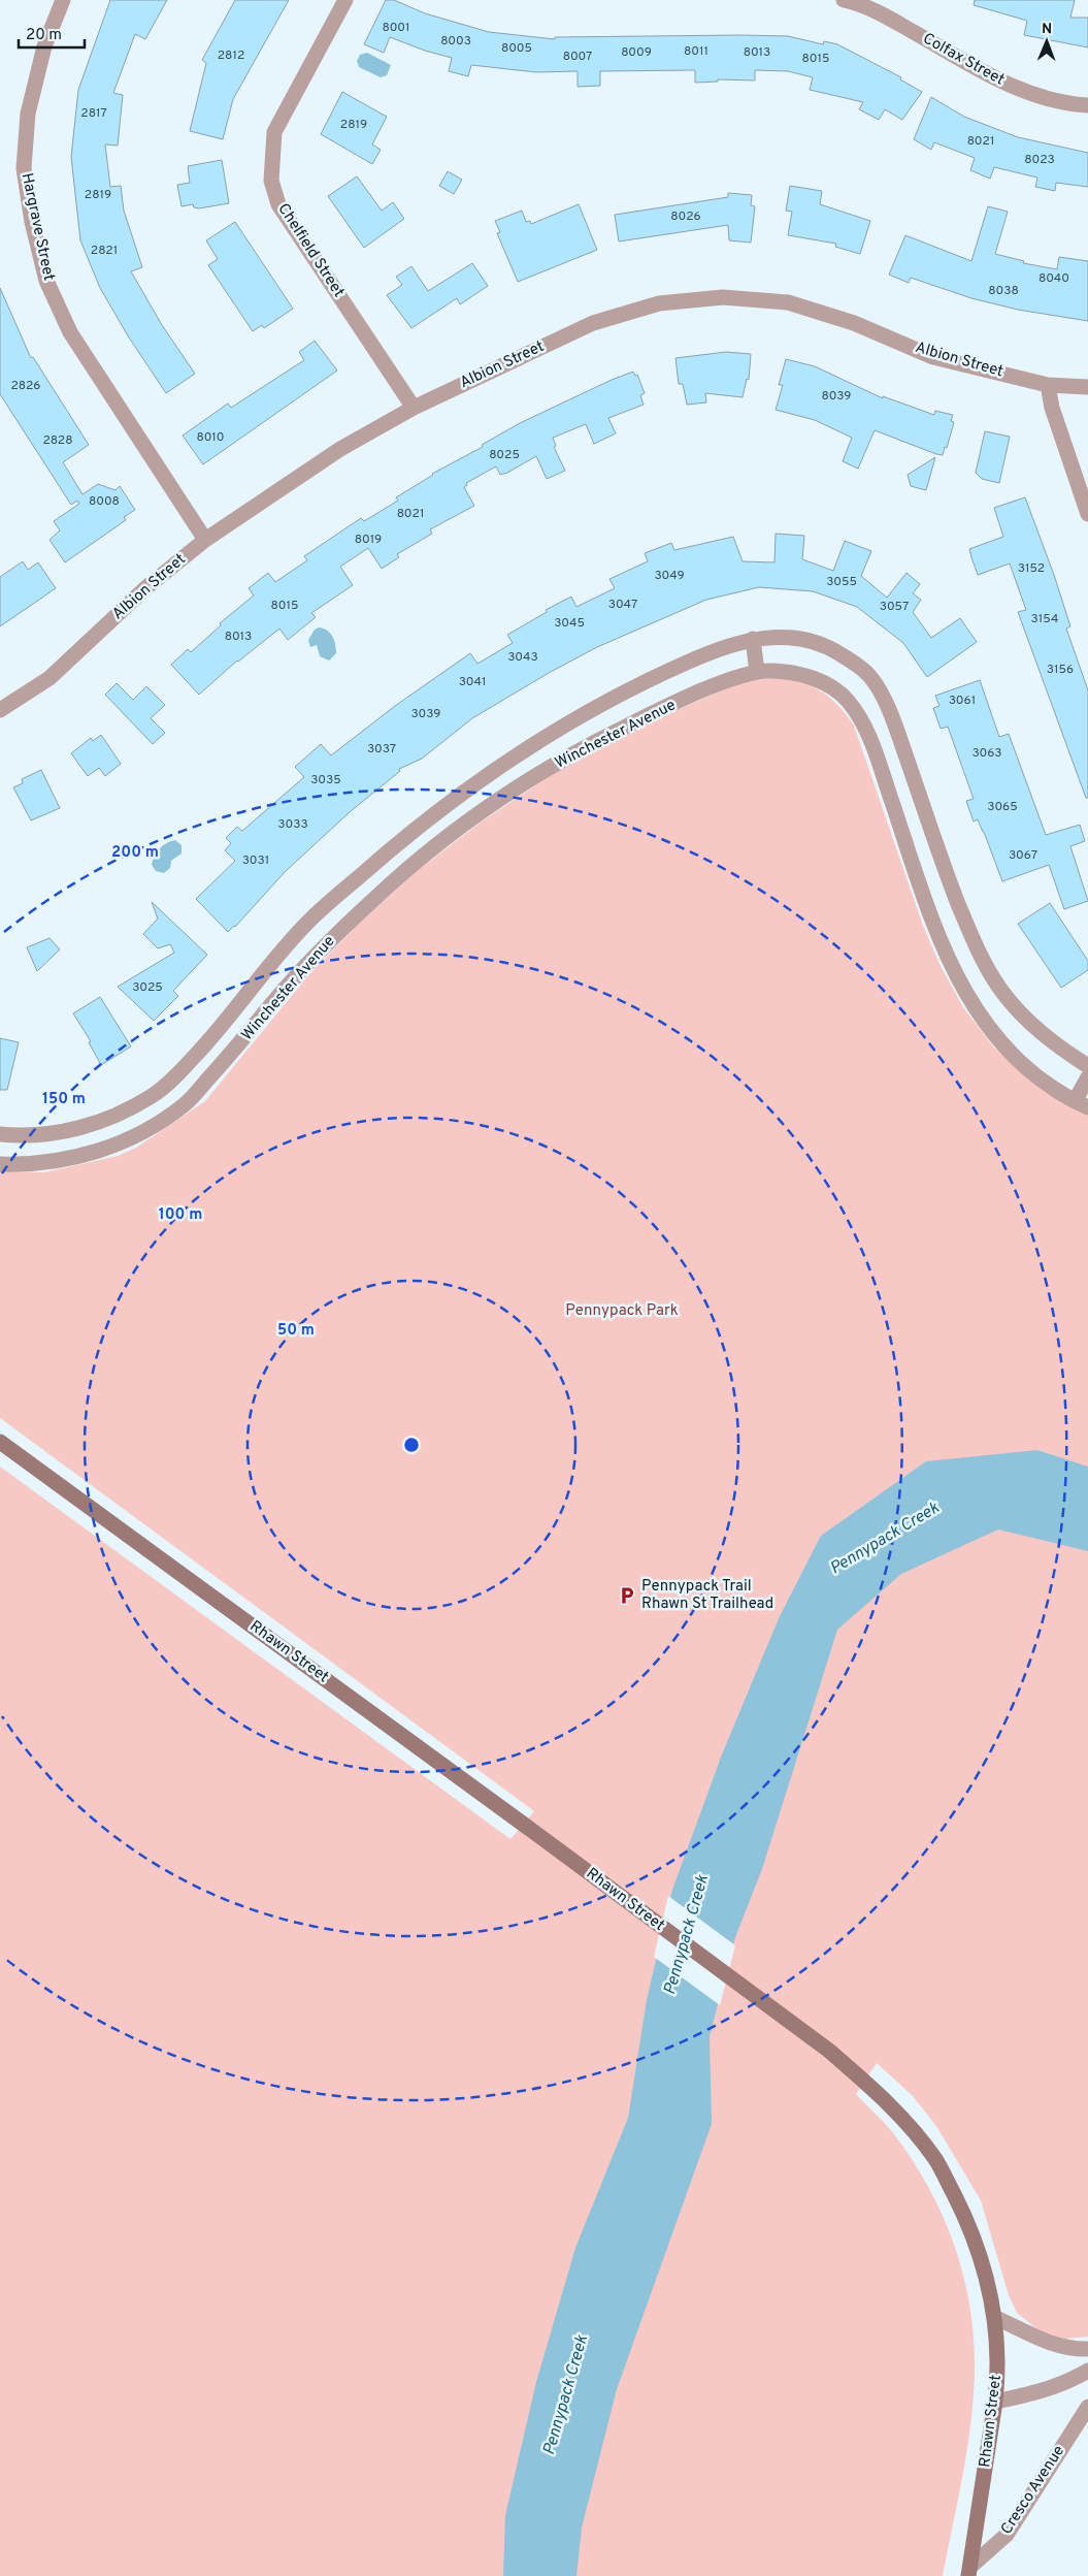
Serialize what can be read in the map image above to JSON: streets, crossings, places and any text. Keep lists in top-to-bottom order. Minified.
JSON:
{"streets":{"main road":["Rhawn Street"],"street":["Colfax Street","Hargrave Street","Chelfield Street","Albion Street","Winchester Avenue","Cresco Avenue"]},"crossings":[["Hargrave Street","Albion Street"],["Chelfield Street","Albion Street"],["Rhawn Street","Cresco Avenue"]],"water":["Pennypack Creek"],"parks":["Pennypack Park"],"places":{"parking":["Pennypack Trail Rhawn St Trailhead"]},"house_numbers":["8001","8003","8005","8011","8009","8013","2812","8007","8015","2817","2819","8021","8023","2819","8026","2821","8040","8038","2826","8039","8010","2828","8025","8008","8021","8019","3152","3049","3055","3047","8015","3057","3154","3045","8013","3043","3156","3041","3061","3039","3037","3063","3035","3065","3033","3067","3031","3025"],"scale_bar":"20 m","north":"top","rings":["200 m","150 m","100 m","50 m"]}
